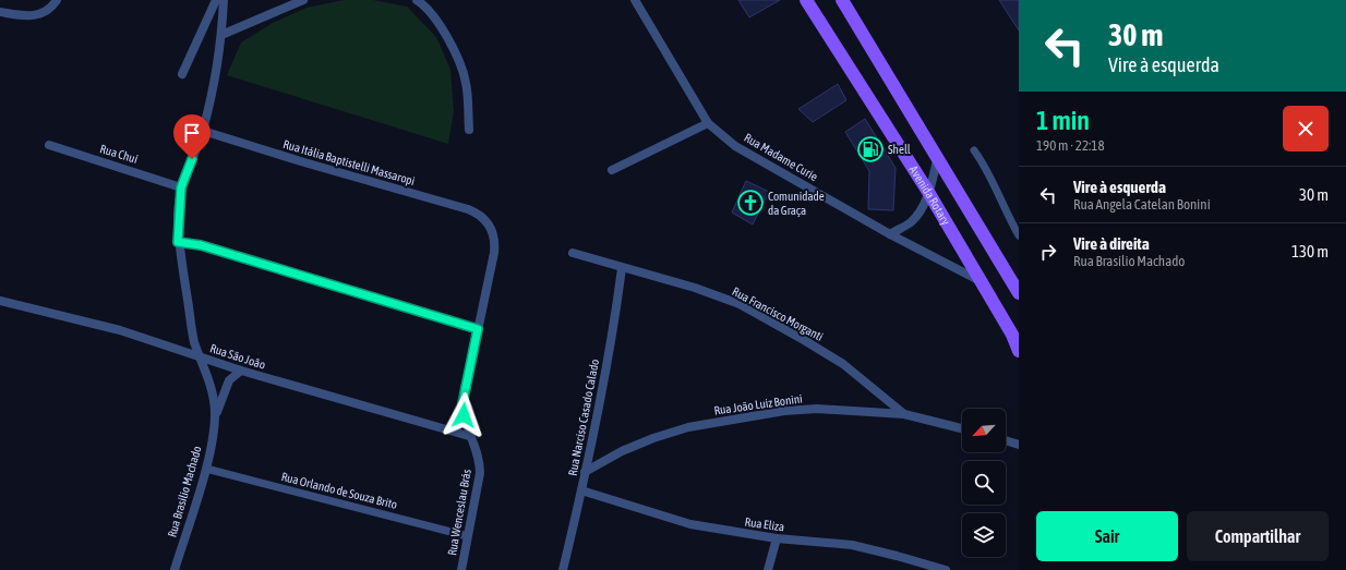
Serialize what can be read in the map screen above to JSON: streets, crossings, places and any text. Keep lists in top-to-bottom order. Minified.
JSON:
{"streets":{"main road":["Avenida Rotary"],"street":["Rua Chuí","Rua Madame Curie","Rua Itália Baptistelli Massaropi","Rua Francisco Morganti","Rua São João","Rua João Luiz Bonini","Rua Narciso Casado Calado","Rua Brasílio Machado","Rua Wenceslau Brás","Rua Eliza"],"lane":["Rua Orlando de Souza Brito"]},"crossings":[["Rua Chuí","Rua Brasílio Machado"],["Rua Madame Curie","Avenida Rotary"],["Rua Itália Baptistelli Massaropi","Rua Brasílio Machado"],["Rua Itália Baptistelli Massaropi","Rua Wenceslau Brás"],["Rua Francisco Morganti","Rua João Luiz Bonini"],["Rua Francisco Morganti","Rua Narciso Casado Calado"],["Rua São João","Rua Brasílio Machado"],["Rua São João","Rua Wenceslau Brás"],["Rua João Luiz Bonini","Rua Narciso Casado Calado"],["Rua Narciso Casado Calado","Rua Eliza"],["Rua Orlando de Souza Brito","Rua Brasílio Machado"],["Rua Orlando de Souza Brito","Rua Wenceslau Brás"]],"places":{"fuel station":["Shell"],"church":["Comunidade da Graça"]},"north":"bottom left","page":{"turn":["30 m","Vire à esquerda"],"heading":["1 min","190 m · 22:18"],"list":[{"name":"Vire à esquerda","note":"Rua Angela Catelan Bonini","value":"30 m"},{"name":"Vire à direita","note":"Rua Brasílio Machado","value":"130 m"}],"buttons":["Sair","Compartilhar"]}}
